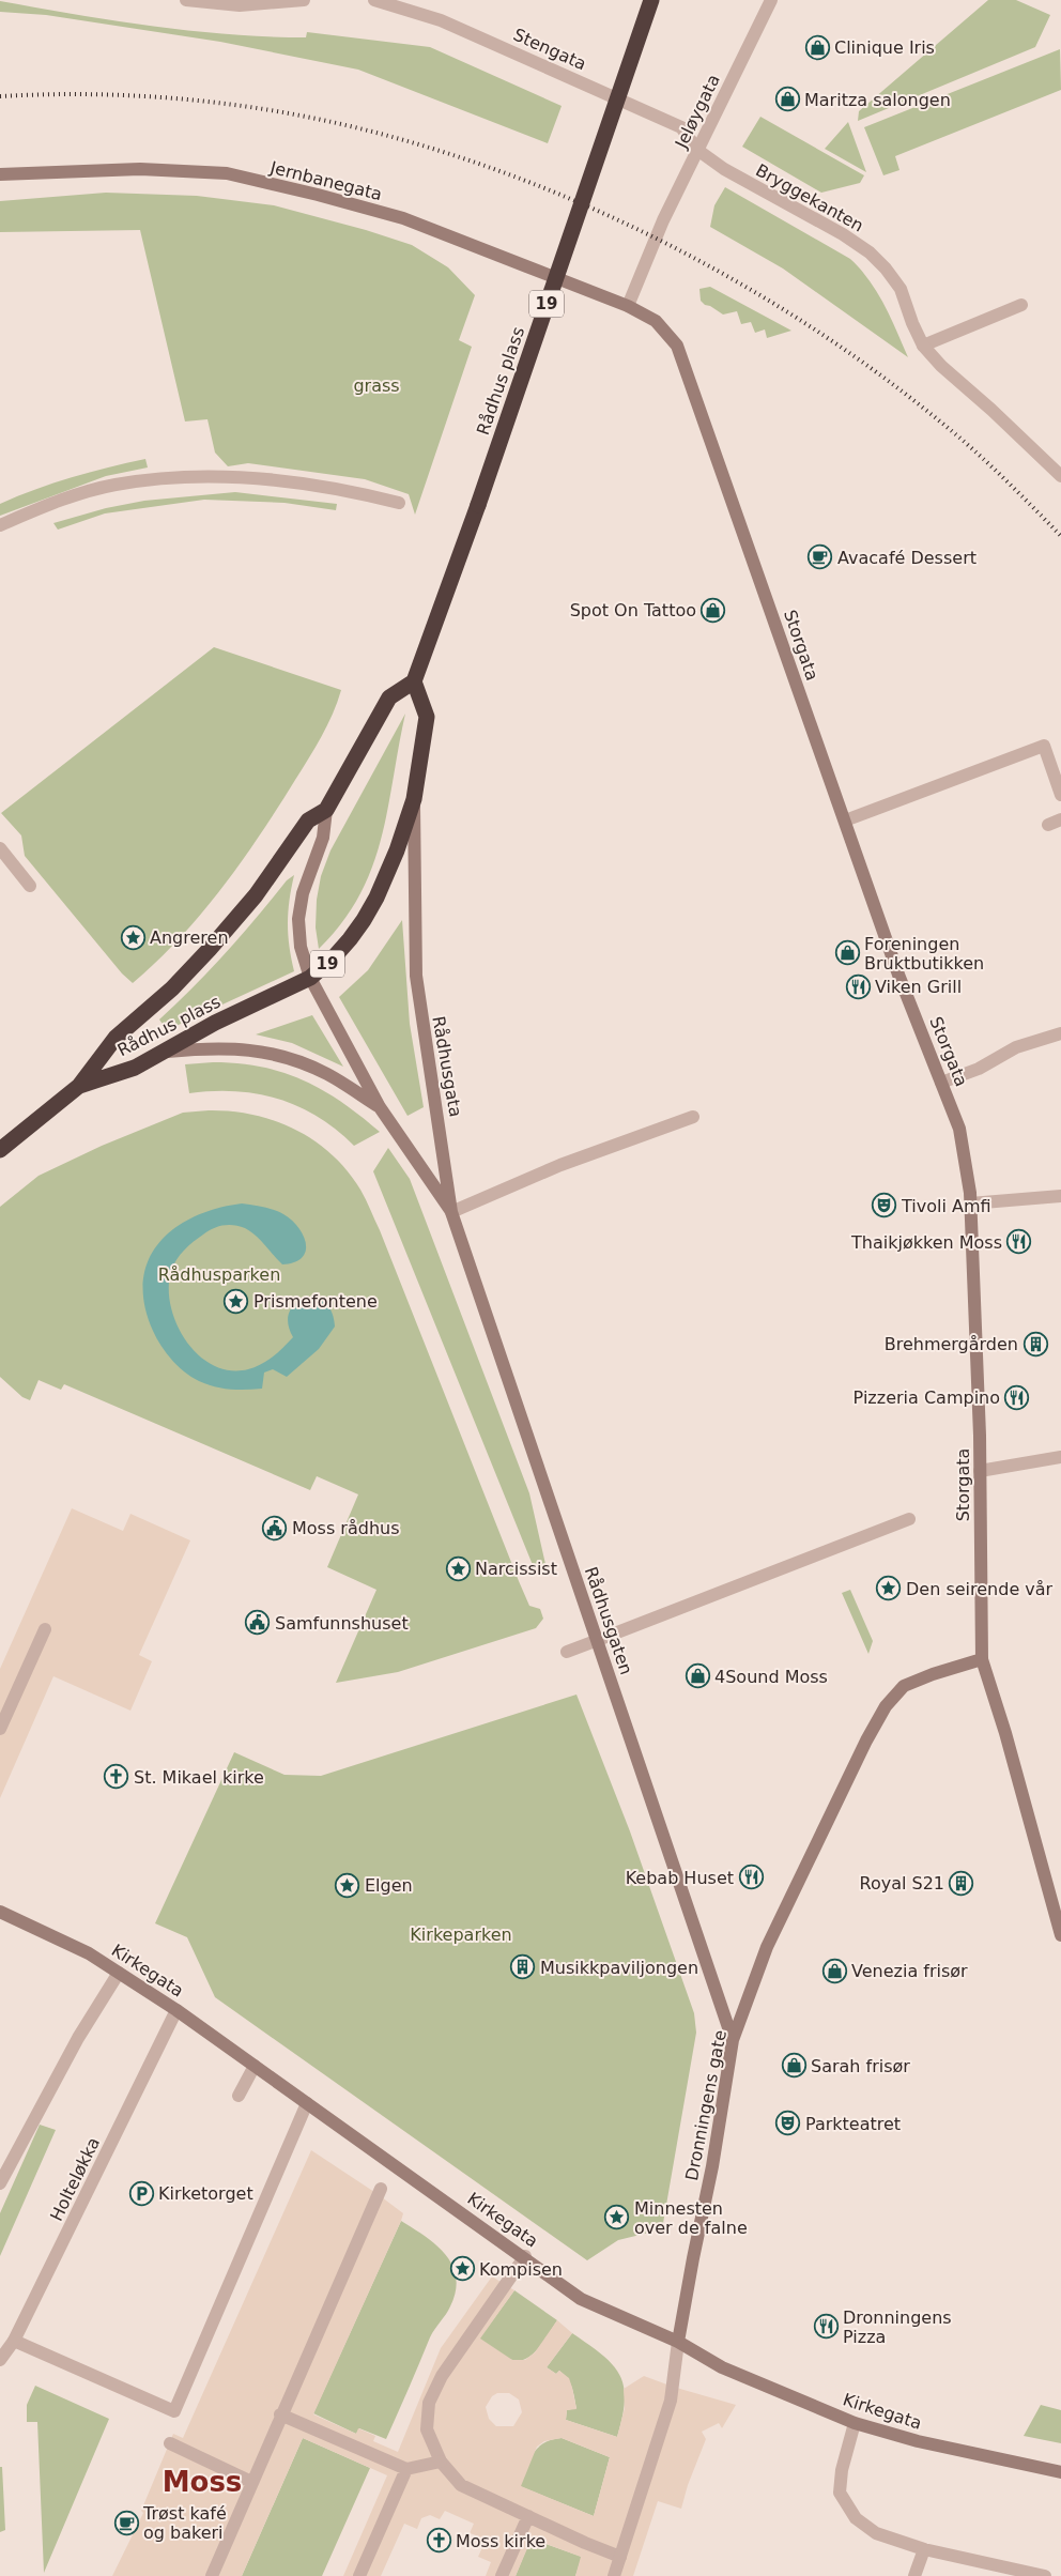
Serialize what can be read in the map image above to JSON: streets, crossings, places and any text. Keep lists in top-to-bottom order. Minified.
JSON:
{"streets":{"highway":["19","Rådhus plass"],"street":["Stengata","Jeløygata","Jernbanegata","Bryggekanten","Storgata","Rådhusgata","Rådhusgaten","Kirkegata","Dronningens gate","Holteløkka"]},"crossings":[["Stengata","Jeløygata"],["Stengata","Bryggekanten"],["Jeløygata","Jernbanegata"],["Jeløygata","Bryggekanten"],["Jeløygata","Storgata"],["Jernbanegata","Storgata"],["19","Rådhus plass"],["Rådhus plass","Rådhusgata"],["Storgata","Dronningens gate"],["Rådhusgata","Rådhusgaten"],["Rådhusgaten","Dronningens gate"],["Kirkegata","Dronningens gate"],["Kirkegata","Holteløkka"]],"districts":["Moss"],"parks":["grass","Rådhusparken","Kirkeparken"],"places":{"shop":["Clinique Iris","Maritza salongen","Spot On Tattoo","Foreningen Bruktbutikken","4Sound Moss","Venezia frisør","Sarah frisør"],"cafe":["Avacafé Dessert","Trøst kafé og bakeri"],"place":["Angreren","Prismefontene","Narcissist","Den seirende vår","Elgen","Minnesten over de falne","Kompisen"],"restaurant":["Viken Grill","Thaikjøkken Moss","Pizzeria Campino","Kebab Huset","Dronningens Pizza"],"theatre":["Tivoli Amfi","Parkteatret"],"building":["Brehmergården","Royal S21","Musikkpaviljongen"],"public building":["Moss rådhus","Samfunnshuset"],"church":["St. Mikael kirke","Moss kirke"],"parking":["Kirketorget"]}}
